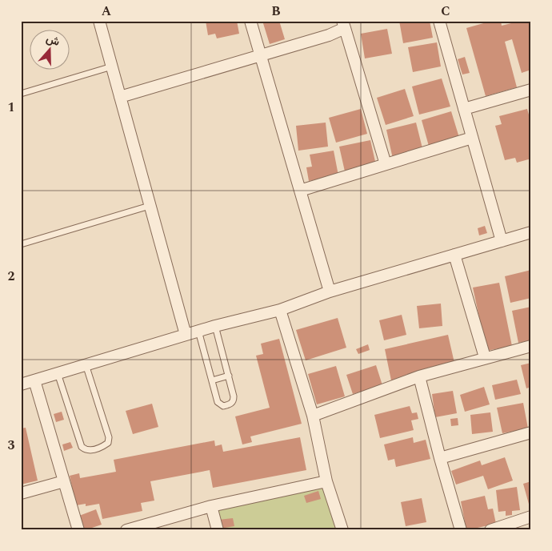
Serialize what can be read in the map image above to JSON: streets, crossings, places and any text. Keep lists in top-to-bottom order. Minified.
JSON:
{"north":"top","grid":{"columns":["A","B","C"],"rows":["1","2","3"]}}
